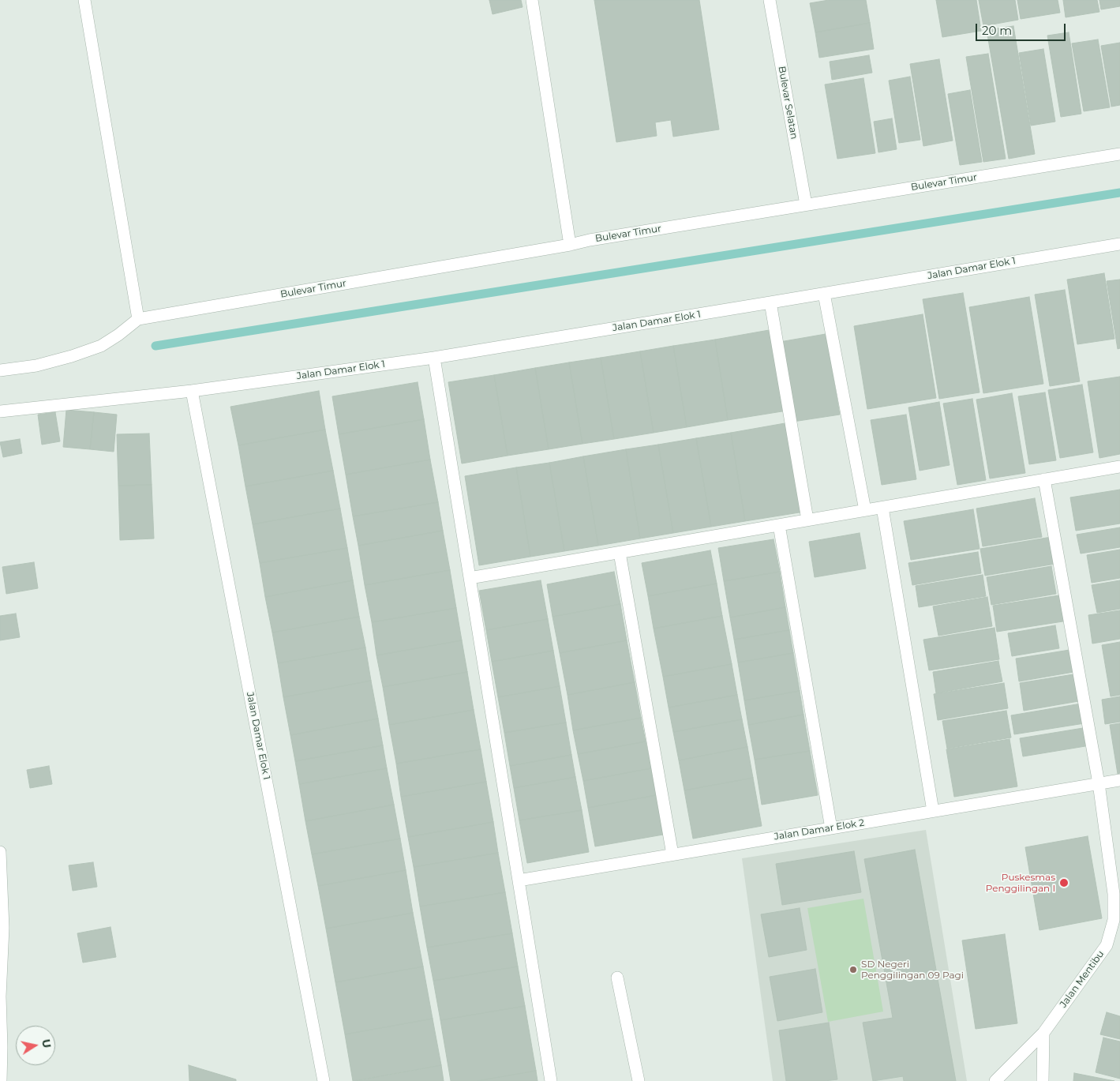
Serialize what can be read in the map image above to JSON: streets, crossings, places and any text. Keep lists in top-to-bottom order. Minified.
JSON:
{"streets":{"street":["Bulevar Selatan","Bulevar Timur","Jalan Damar Elok 1","Jalan Damar Elok 2","Jalan Mentibu"]},"crossings":[["Bulevar Selatan","Bulevar Timur"],["Jalan Damar Elok 2","Jalan Mentibu"]],"places":["Puskesmas Penggilingan I","SD Negeri Penggilingan 09 Pagi"],"scale_bar":"20 m","north":"right"}
